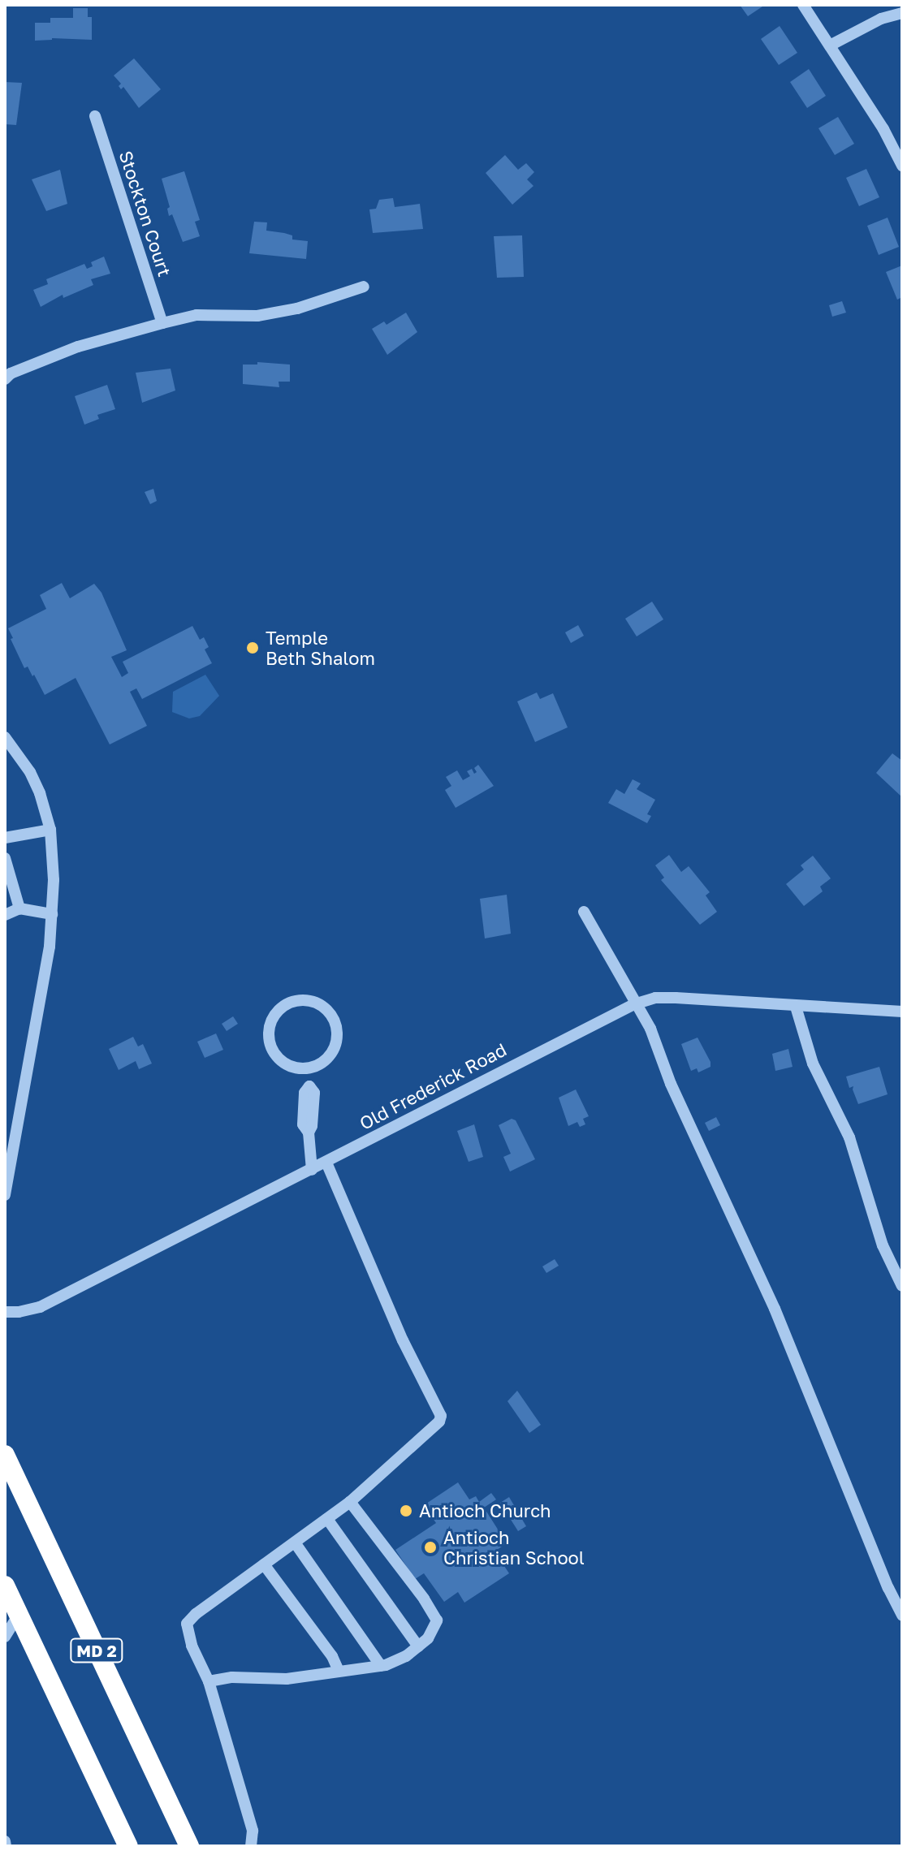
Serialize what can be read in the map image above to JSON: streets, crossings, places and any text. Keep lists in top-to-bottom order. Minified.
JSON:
{"streets":{"highway":["MD 2"],"street":["Stockton Court","Old Frederick Road"]},"places":["Temple Beth Shalom","Antioch Church","Antioch Christian School"]}
